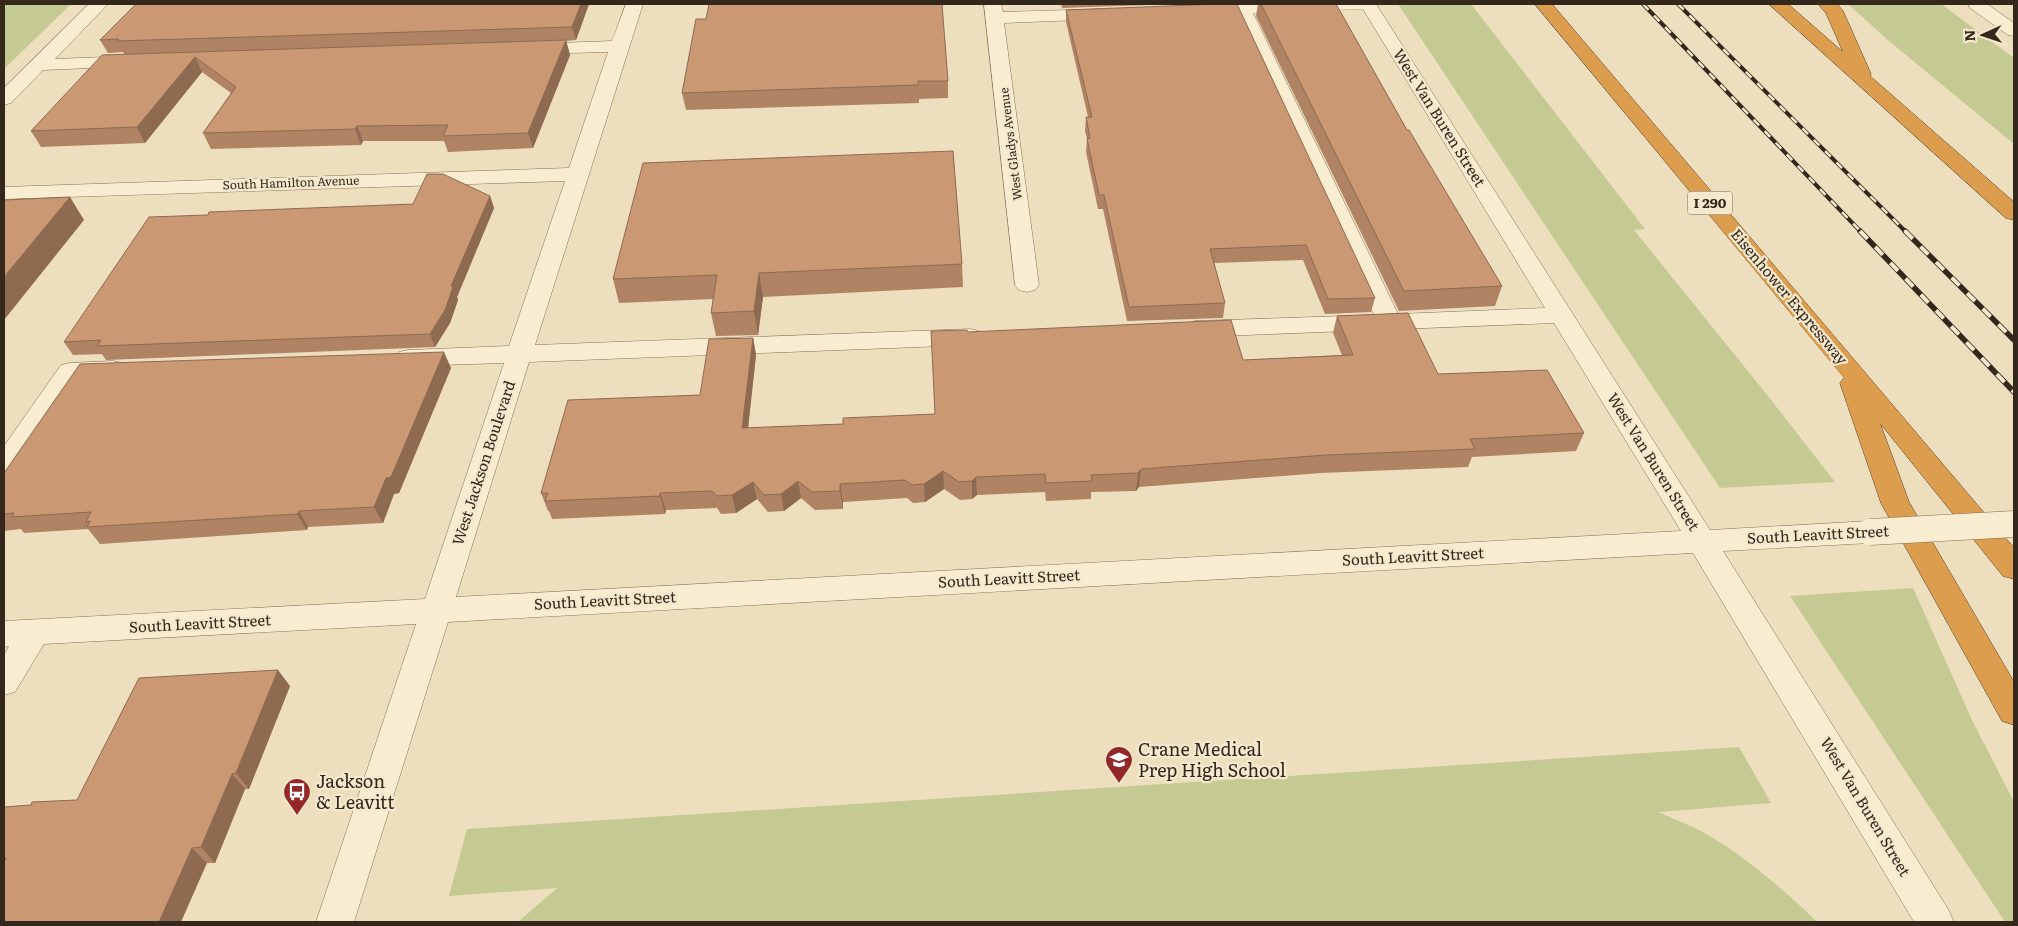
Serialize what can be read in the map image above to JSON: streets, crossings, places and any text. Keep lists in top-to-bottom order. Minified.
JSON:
{"streets":{"highway":["I 290","Eisenhower Expressway"],"street":["West Van Buren Street","West Gladys Avenue","South Hamilton Avenue","West Jackson Boulevard","South Leavitt Street"]},"crossings":[["West Van Buren Street","South Leavitt Street"],["South Hamilton Avenue","West Jackson Boulevard"],["West Jackson Boulevard","South Leavitt Street"]],"places":{"school or university":["Crane Medical Prep High School"],"bus stop":["Jackson & Leavitt"]},"north":"left"}
